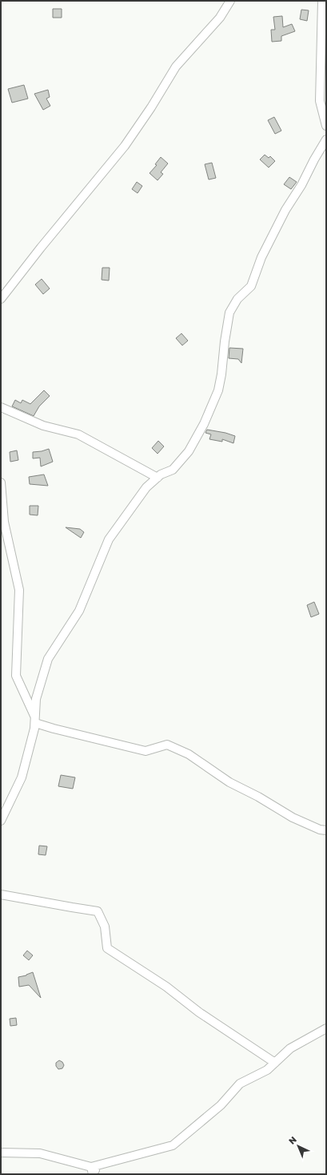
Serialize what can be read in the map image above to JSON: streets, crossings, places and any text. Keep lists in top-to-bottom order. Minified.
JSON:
{"north":"top left"}
